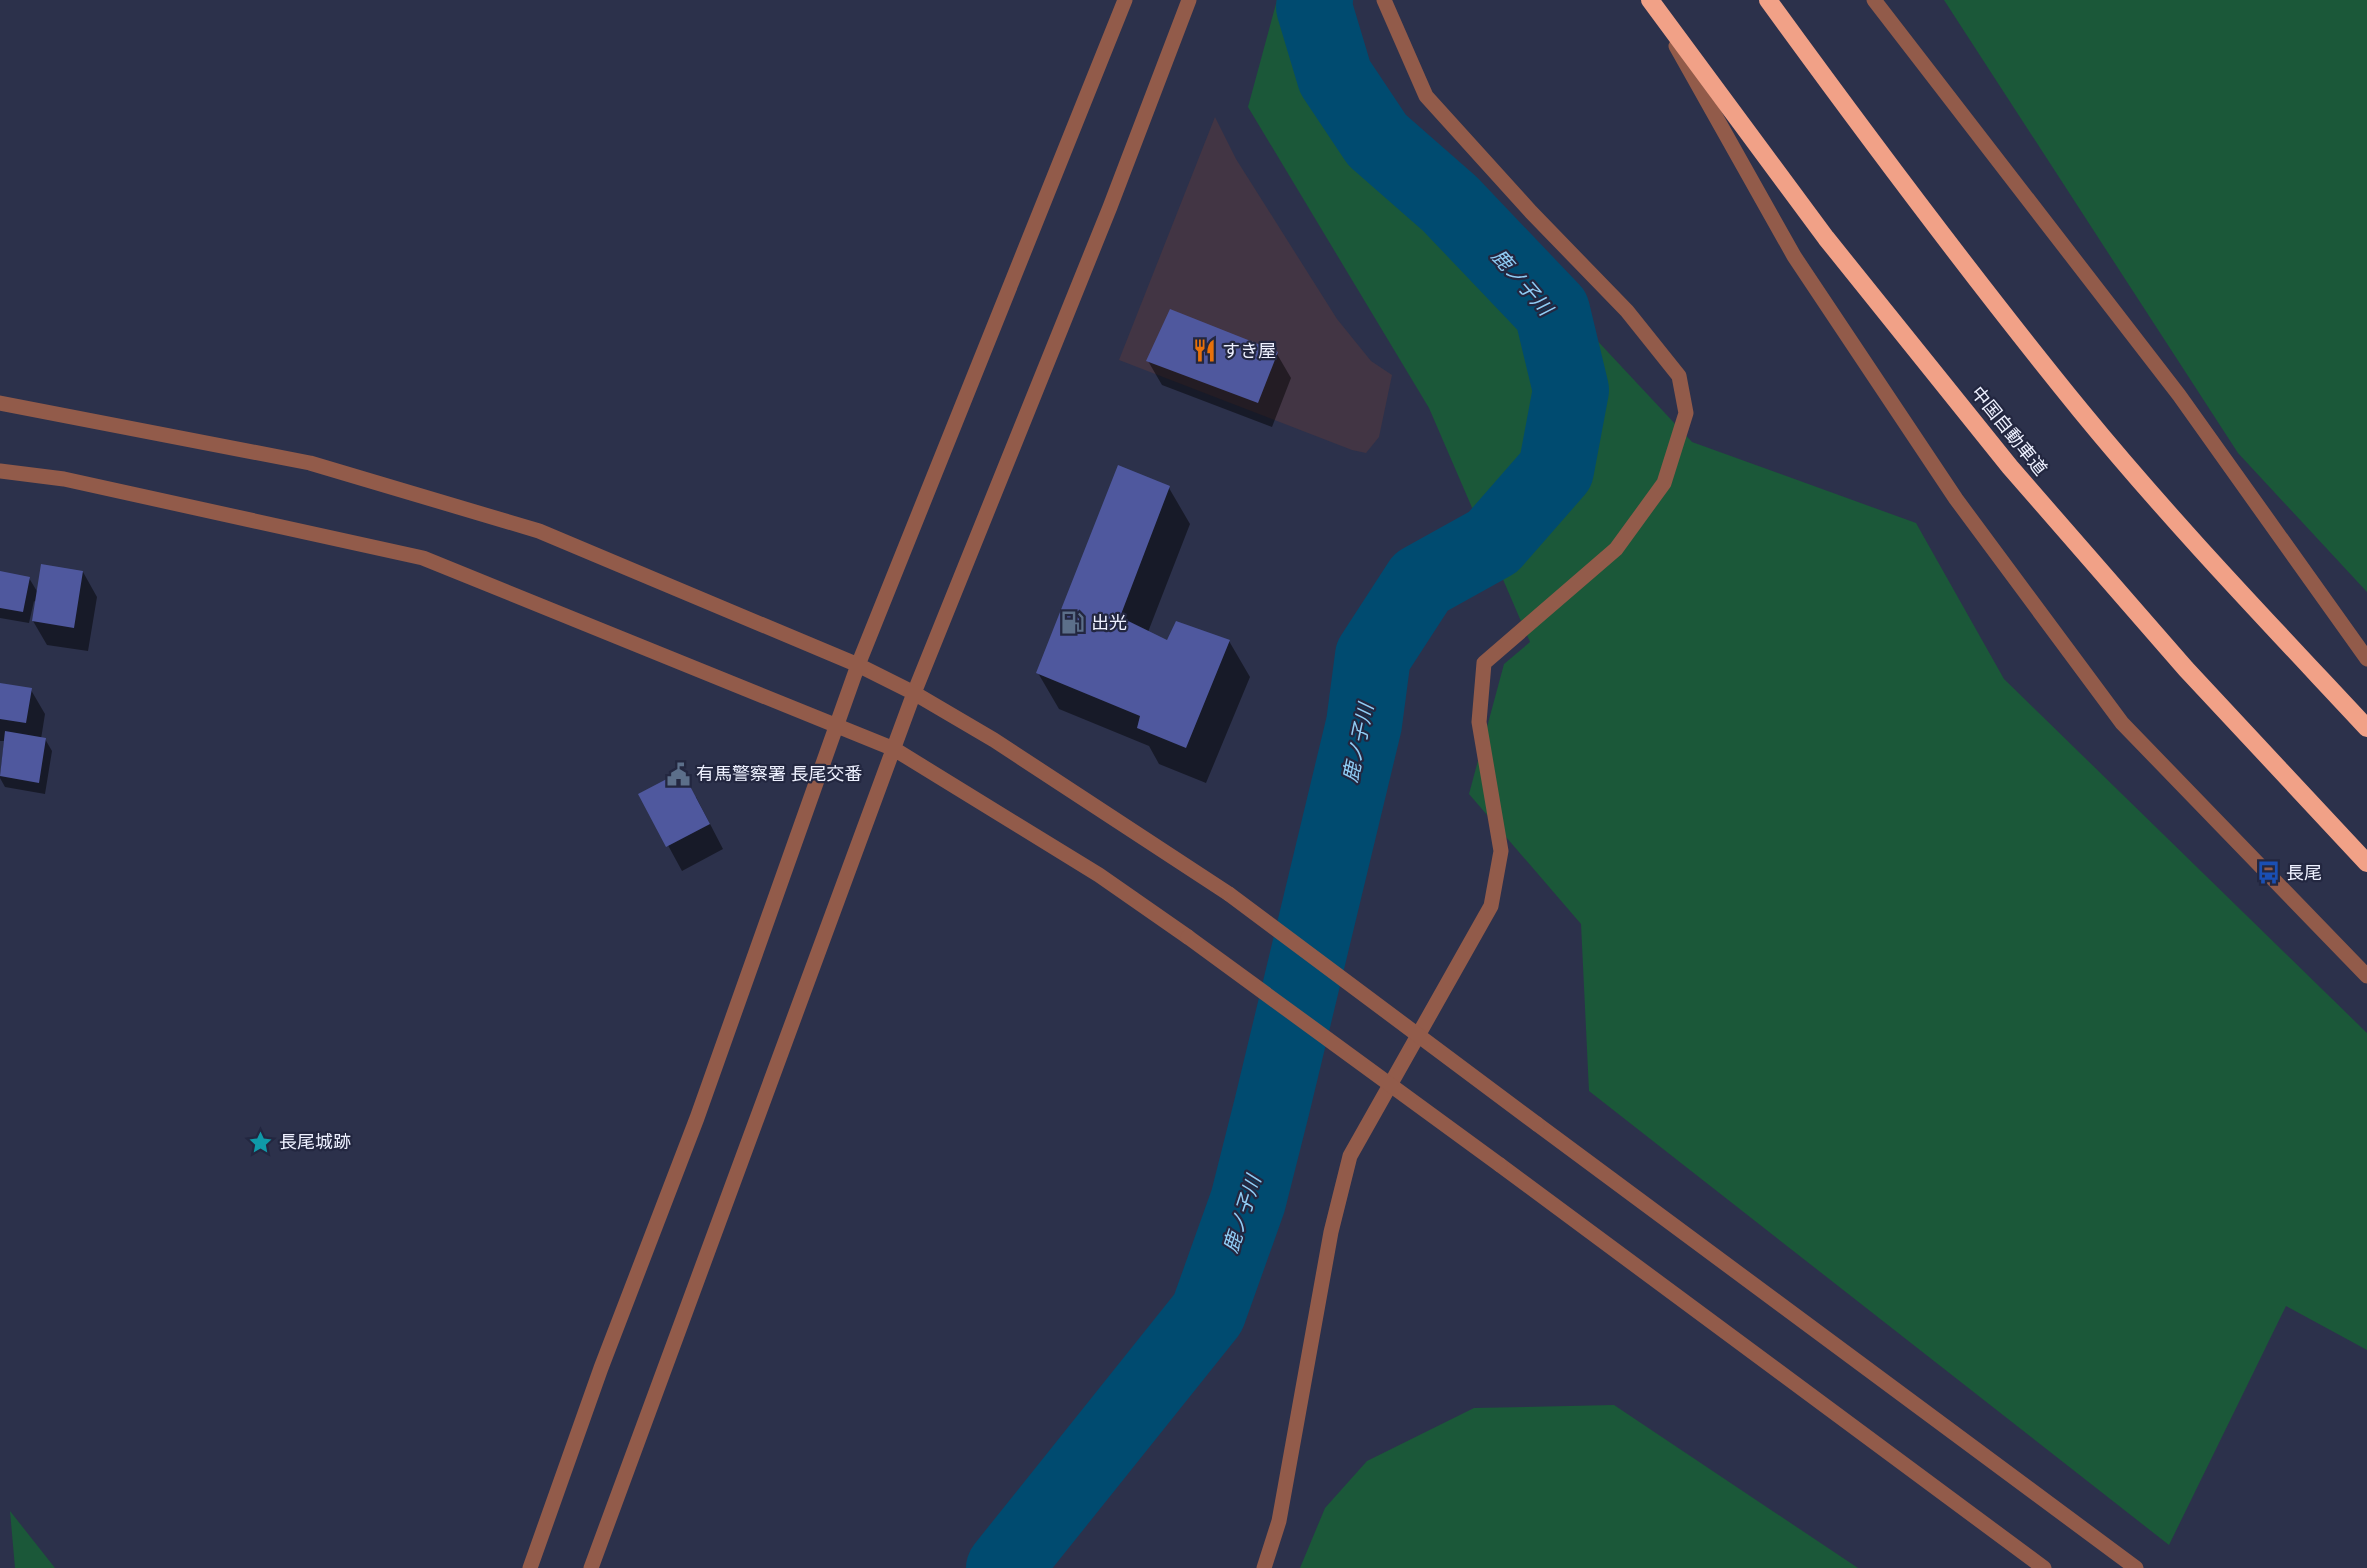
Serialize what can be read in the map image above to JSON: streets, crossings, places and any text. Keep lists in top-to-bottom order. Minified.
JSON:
{"streets":{"highway":["中国自動車道"]},"water":["鹿ノ子川"],"places":{"restaurant":["すき屋"],"fuel station":["出光"],"public building":["有馬警察署 長尾交番"],"bus stop":["長尾"],"place":["長尾城跡"]}}
